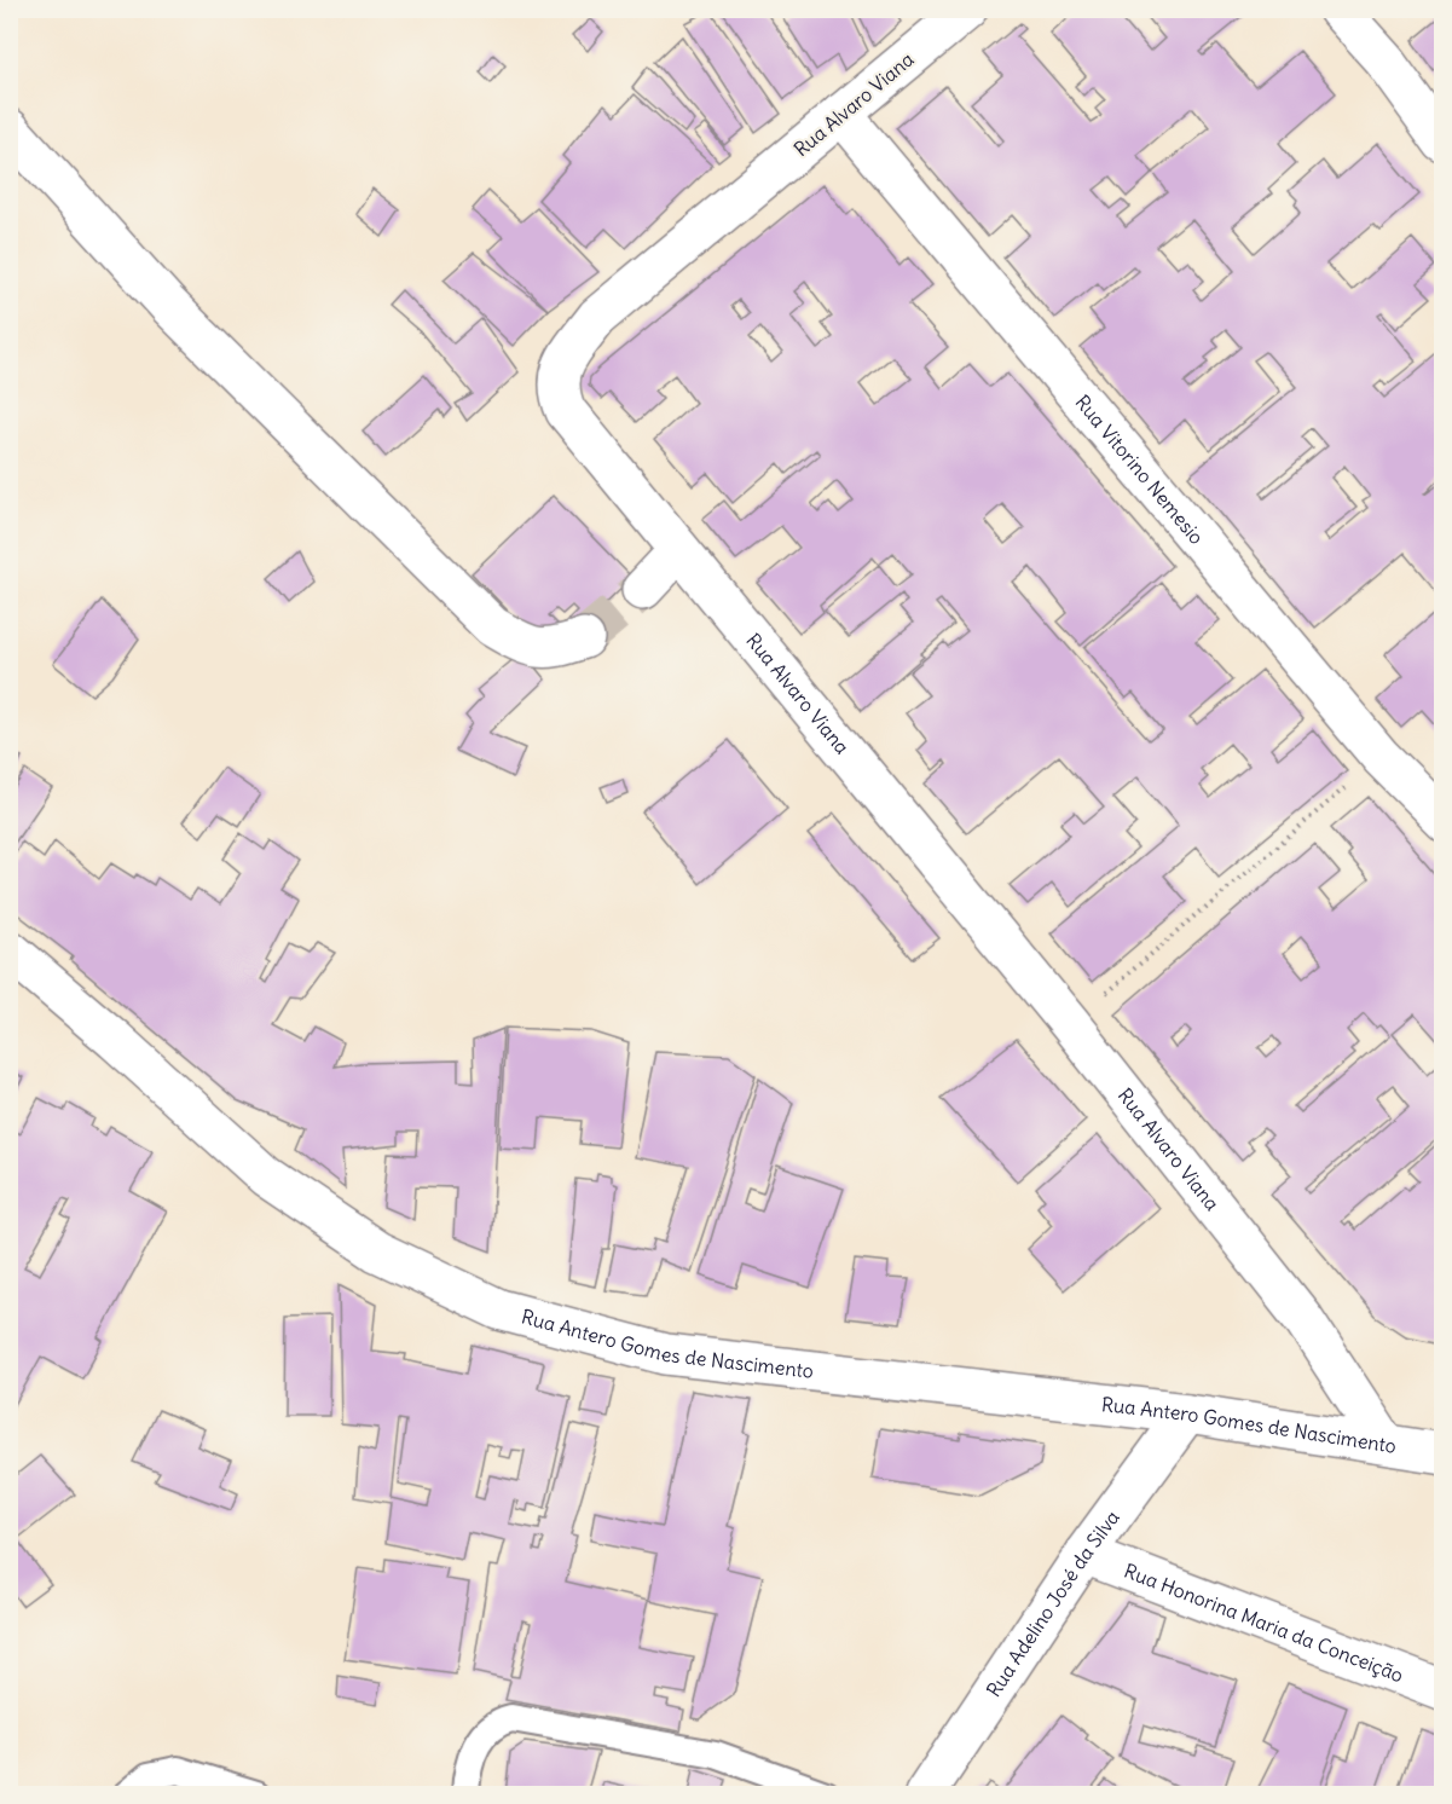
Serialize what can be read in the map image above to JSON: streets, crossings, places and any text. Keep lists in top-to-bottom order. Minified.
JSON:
{"streets":{"street":["Rua Alvaro Viana","Rua Vitorino Nemesio","Rua Antero Gomes de Nascimento","Rua Adelino José da Silva","Rua Honorina Maria da Conceição"]},"crossings":[["Rua Alvaro Viana","Rua Vitorino Nemesio"],["Rua Alvaro Viana","Rua Antero Gomes de Nascimento"],["Rua Antero Gomes de Nascimento","Rua Adelino José da Silva"],["Rua Adelino José da Silva","Rua Honorina Maria da Conceição"]]}
